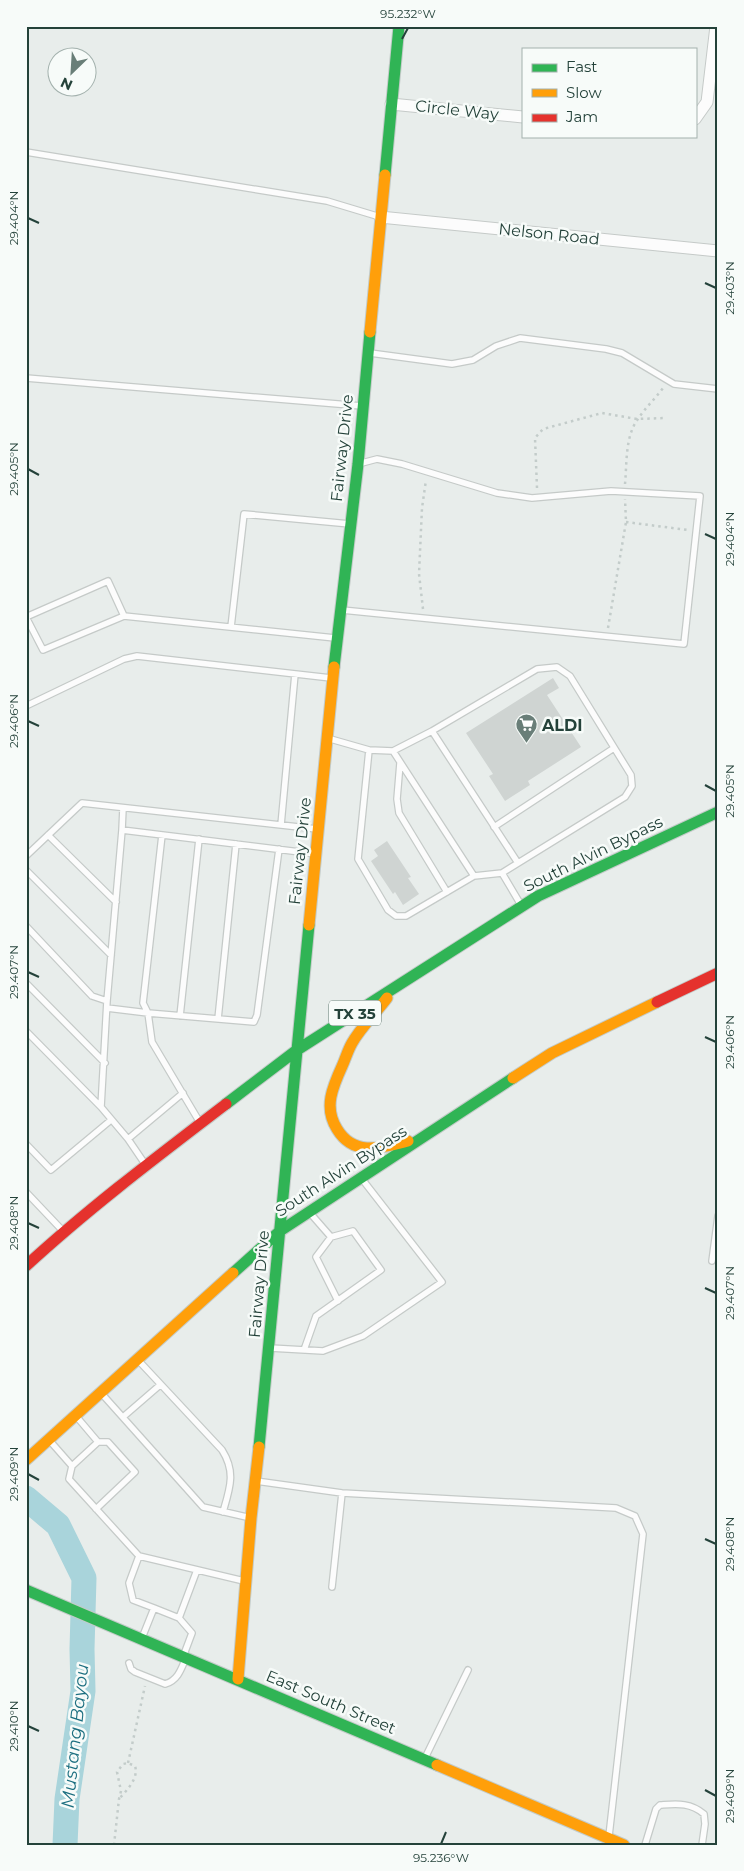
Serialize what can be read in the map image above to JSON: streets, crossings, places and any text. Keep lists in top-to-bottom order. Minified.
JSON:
{"streets":{"street":["Circle Way","Nelson Road","Fairway Drive","South Alvin Bypass","TX 35","East South Street"]},"crossings":[["Circle Way","Fairway Drive"],["Nelson Road","Fairway Drive"],["Fairway Drive","South Alvin Bypass"],["Fairway Drive","East South Street"]],"water":["Mustang Bayou"],"places":{"supermarket":["ALDI"]},"legend":["Fast","Slow","Jam"],"north":"bottom left","coordinates":["95.232°W","29.404°N","29.403°N","29.405°N","29.406°N","29.407°N","29.408°N","29.409°N","29.410°N","95.236°W"]}
